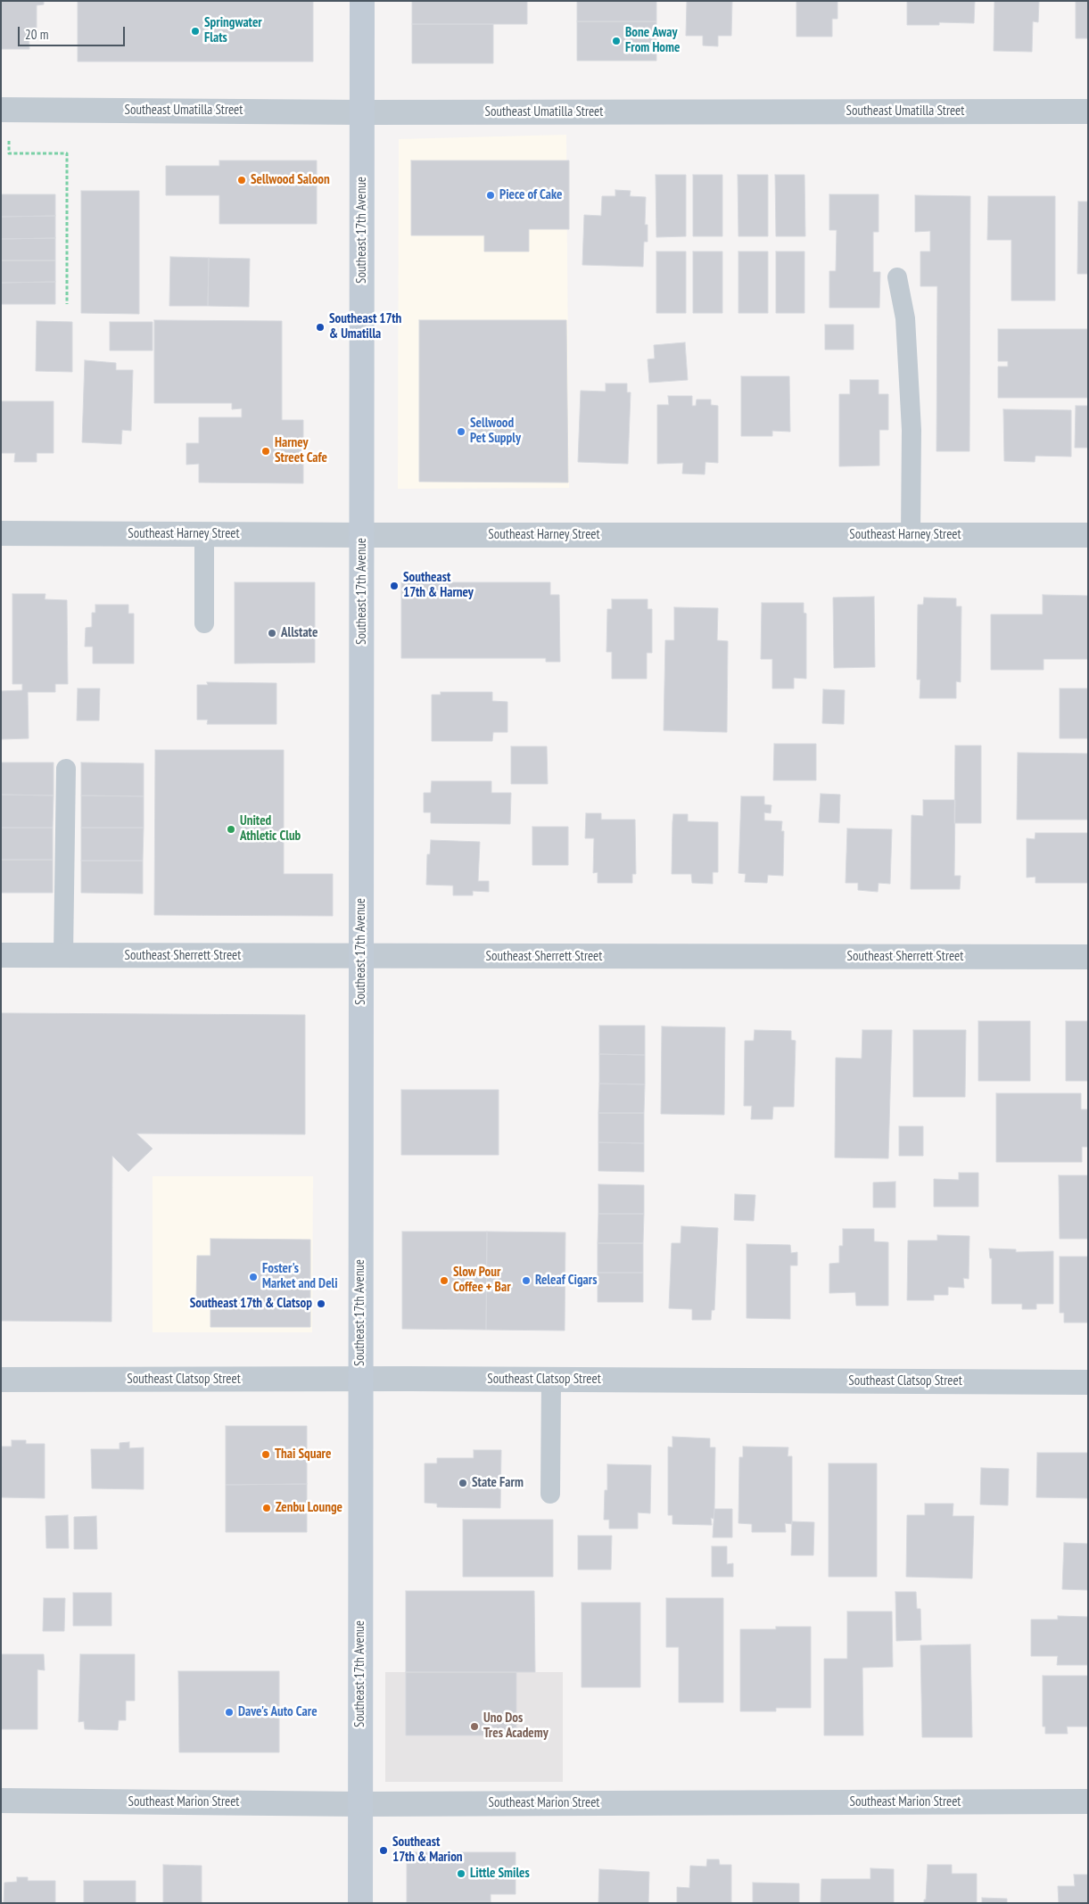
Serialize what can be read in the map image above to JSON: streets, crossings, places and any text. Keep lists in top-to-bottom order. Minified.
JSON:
{"streets":{"main road":["Southeast 17th Avenue"],"street":["Southeast Umatilla Street","Southeast Harney Street","Southeast Sherrett Street","Southeast Clatsop Street","Southeast Marion Street"]},"crossings":[["Southeast Umatilla Street","Southeast 17th Avenue"],["Southeast 17th Avenue","Southeast Harney Street"],["Southeast 17th Avenue","Southeast Sherrett Street"],["Southeast 17th Avenue","Southeast Clatsop Street"],["Southeast 17th Avenue","Southeast Marion Street"]],"places":["Springwater Flats","Bone Away From Home","Sellwood Saloon","Piece of Cake","Southeast 17th & Umatilla","Sellwood Pet Supply","Harney Street Cafe","Southeast 17th & Harney","Allstate","United Athletic Club","Foster's Market and Deli","Slow Pour Coffee + Bar","Releaf Cigars","Southeast 17th & Clatsop","Thai Square","State Farm","Zenbu Lounge","Dave's Auto Care","Uno Dos Tres Academy","Southeast 17th & Marion","Little Smiles"],"scale_bar":"20 m"}
